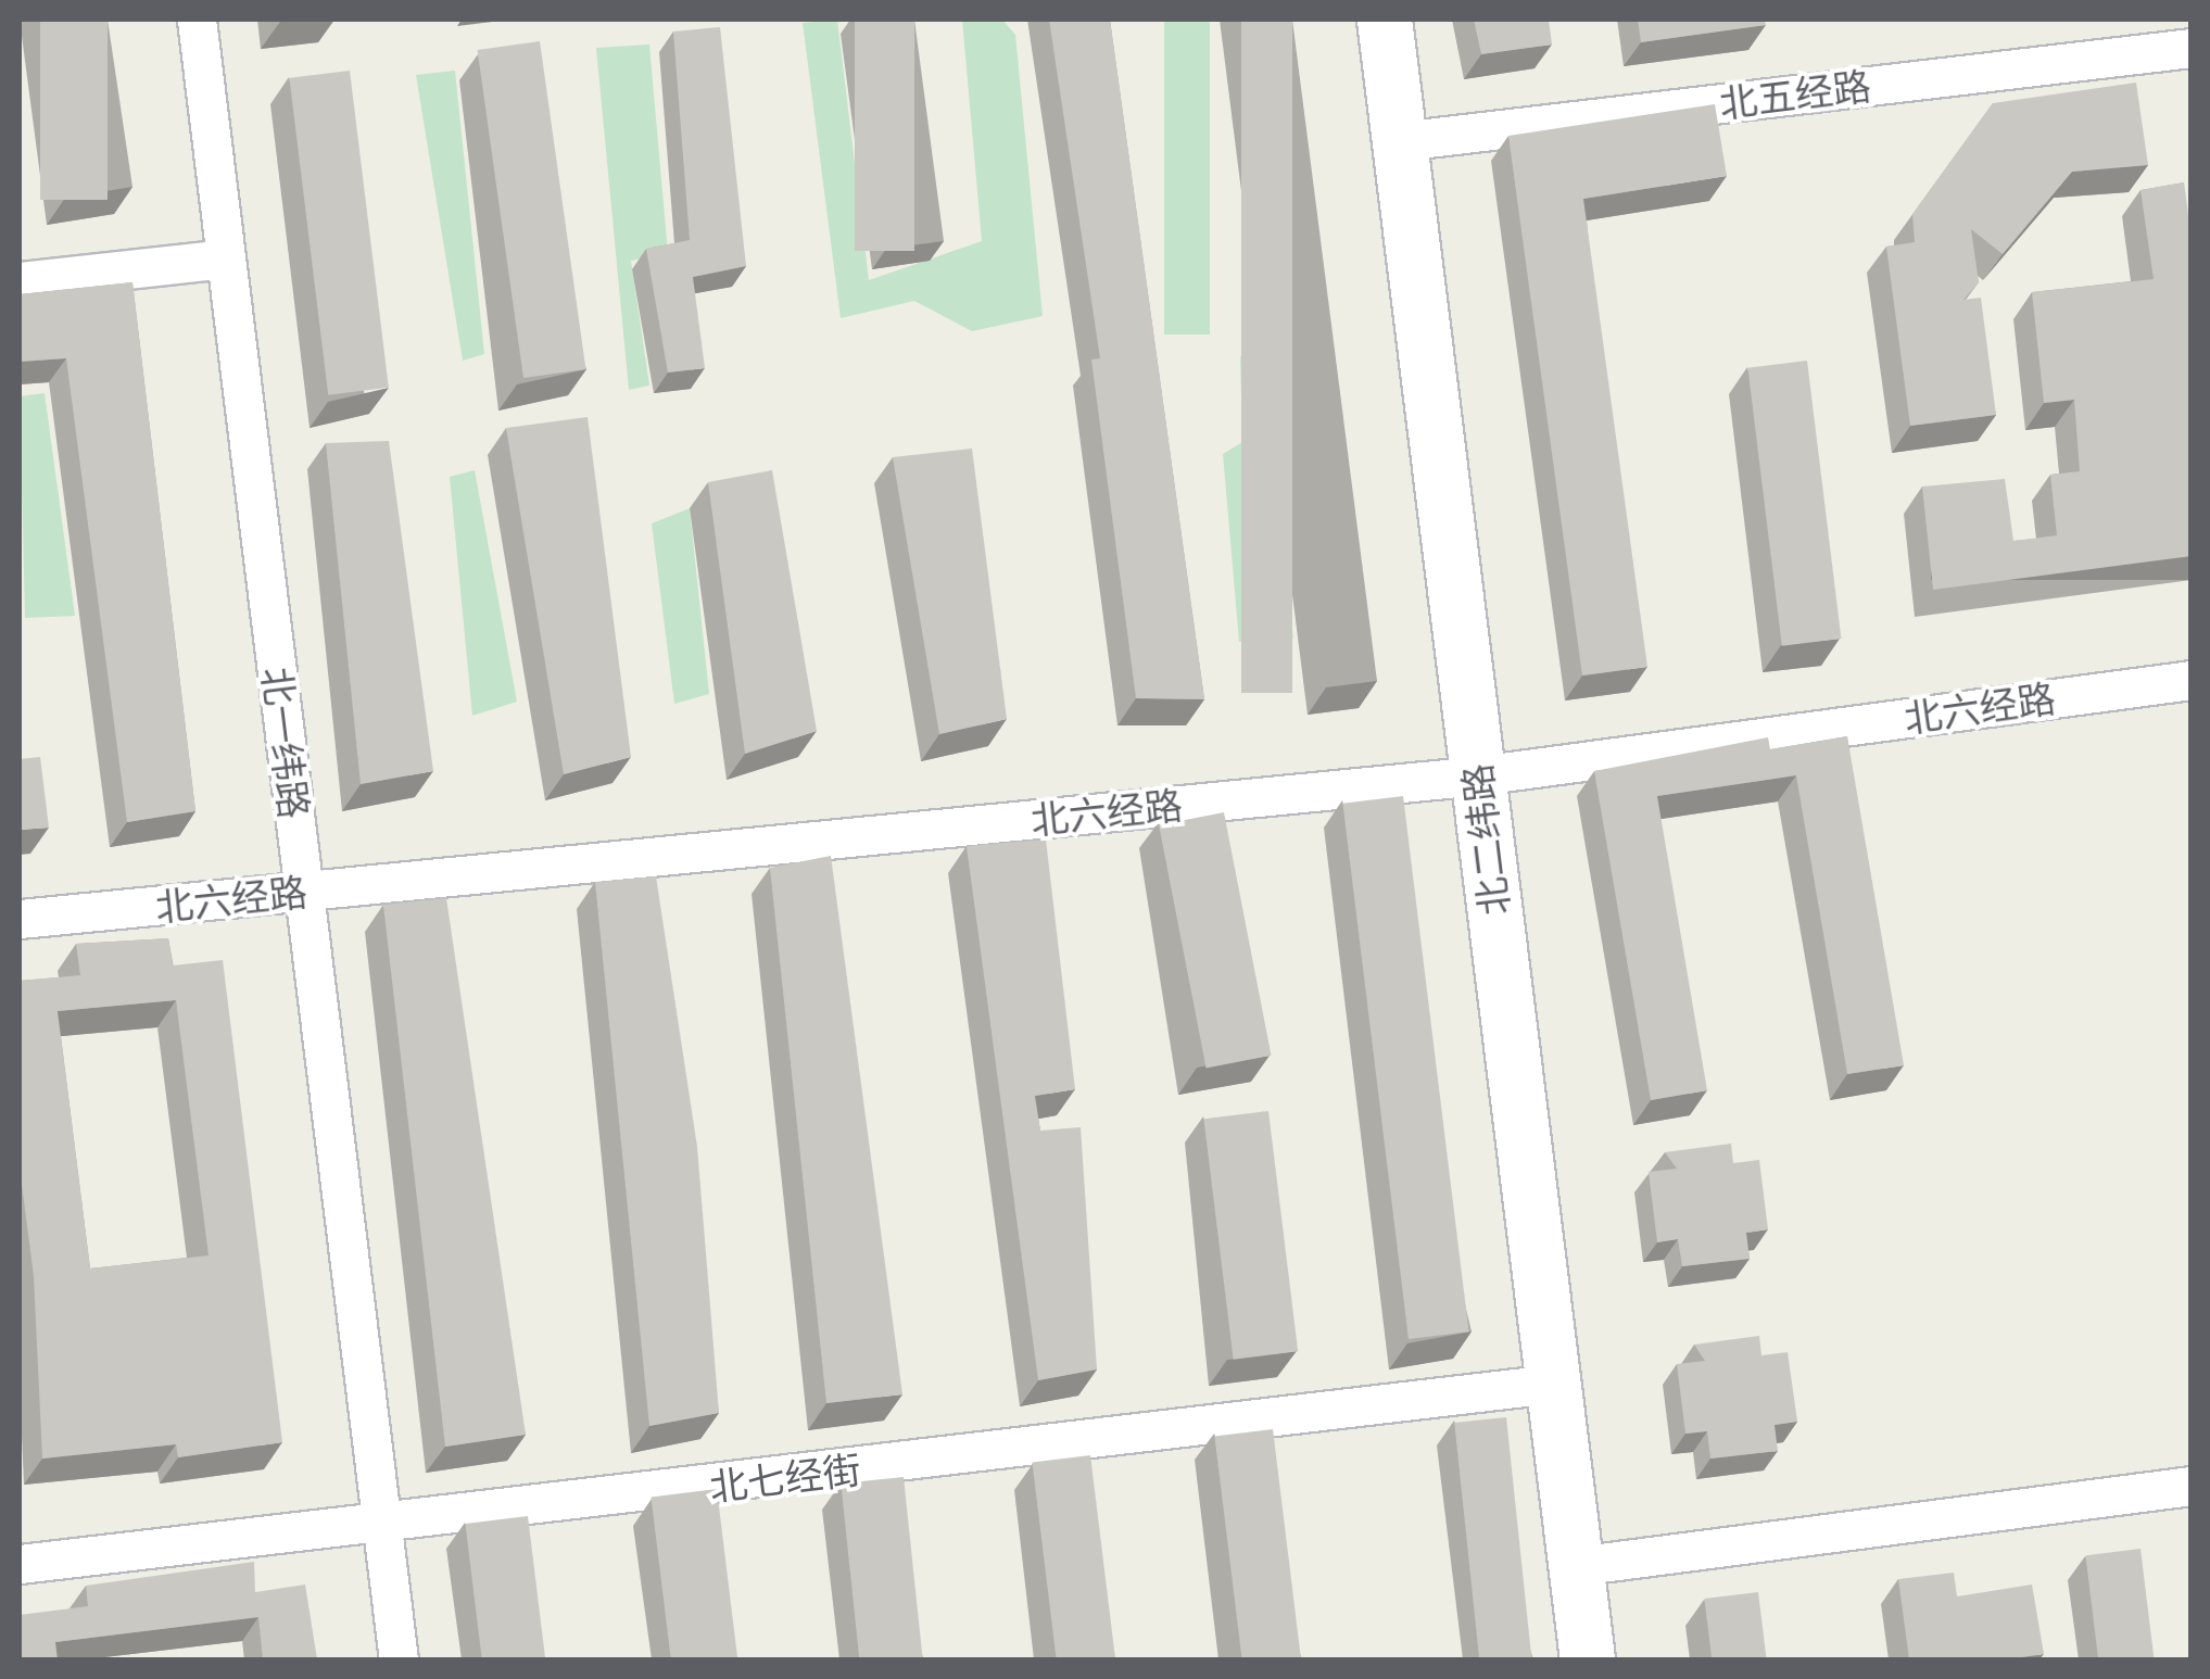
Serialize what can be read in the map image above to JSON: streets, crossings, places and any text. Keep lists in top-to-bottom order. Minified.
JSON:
{"streets":{"street":["北五经路","北六经路","北一纬路","北二纬路","北七经街"]},"crossings":[["北五经路","北二纬路"],["北六经路","北一纬路"],["北六经路","北二纬路"],["北一纬路","北七经街"],["北二纬路","北七经街"]]}
